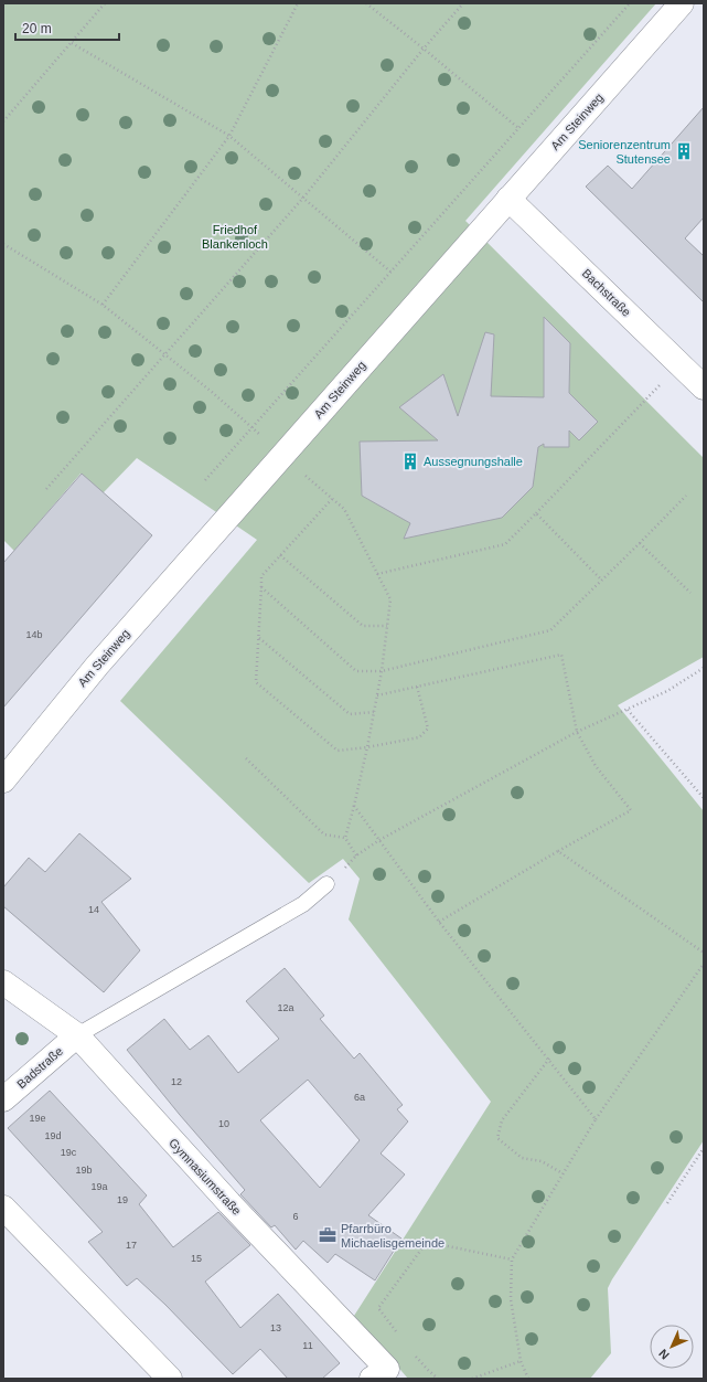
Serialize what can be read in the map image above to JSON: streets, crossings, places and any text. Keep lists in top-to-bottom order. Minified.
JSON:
{"streets":{"street":["Am Steinweg","Bachstraße","Badstraße","Gymnasiumstraße"]},"crossings":[["Am Steinweg","Bachstraße"],["Badstraße","Gymnasiumstraße"]],"parks":["Friedhof Blankenloch"],"places":{"building":["Seniorenzentrum Stutensee","Aussegnungshalle"],"office":["Pfarrbüro Michaelisgemeinde"]},"house_numbers":["14b","14","12a","12","6a","19e","10","19d","19c","19b","19a","19","6","17","15","13","11"],"scale_bar":"20 m","north":"bottom left"}
